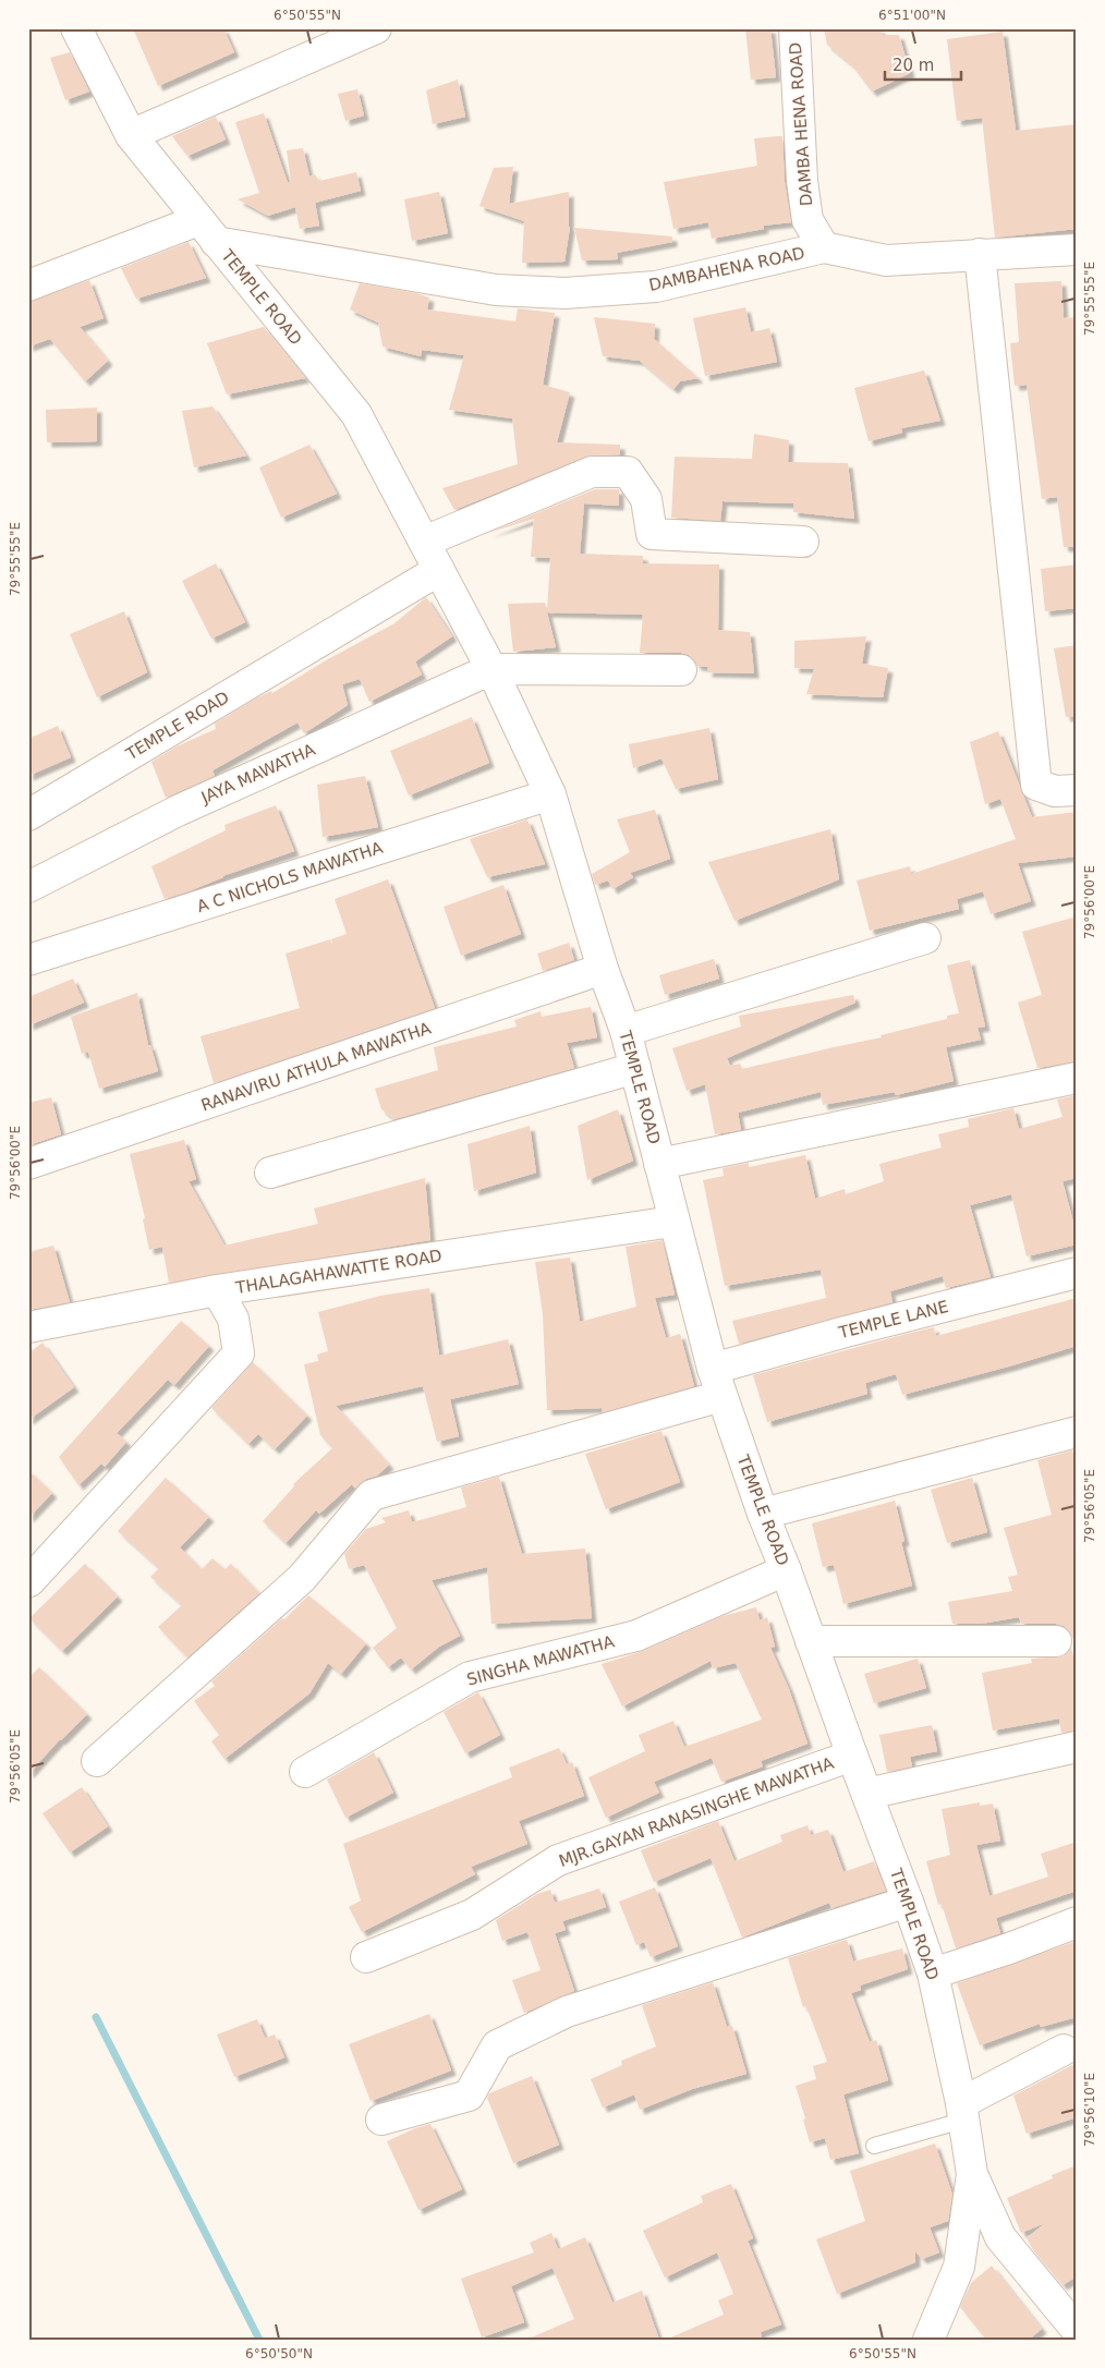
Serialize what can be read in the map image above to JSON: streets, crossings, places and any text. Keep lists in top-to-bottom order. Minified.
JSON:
{"streets":{"street":["DAMBA HENA ROAD","DAMBAHENA ROAD","TEMPLE ROAD","JAYA MAWATHA","A C NICHOLS MAWATHA","RANAVIRU ATHULA MAWATHA","THALAGAHAWATTE ROAD","TEMPLE LANE","SINGHA MAWATHA","MJR.GAYAN RANASINGHE MAWATHA"]},"crossings":[["DAMBA HENA ROAD","DAMBAHENA ROAD"],["DAMBAHENA ROAD","TEMPLE ROAD"],["TEMPLE ROAD","JAYA MAWATHA"],["TEMPLE ROAD","A C NICHOLS MAWATHA"],["TEMPLE ROAD","RANAVIRU ATHULA MAWATHA"],["TEMPLE ROAD","THALAGAHAWATTE ROAD"],["TEMPLE ROAD","TEMPLE LANE"],["TEMPLE ROAD","SINGHA MAWATHA"],["TEMPLE ROAD","MJR.GAYAN RANASINGHE MAWATHA"]],"scale_bar":"20 m","coordinates":["6°50'55\"N","6°51'00\"N","79°55'55\"E","79°56'00\"E","79°56'05\"E","79°56'10\"E","6°50'50\"N"]}
